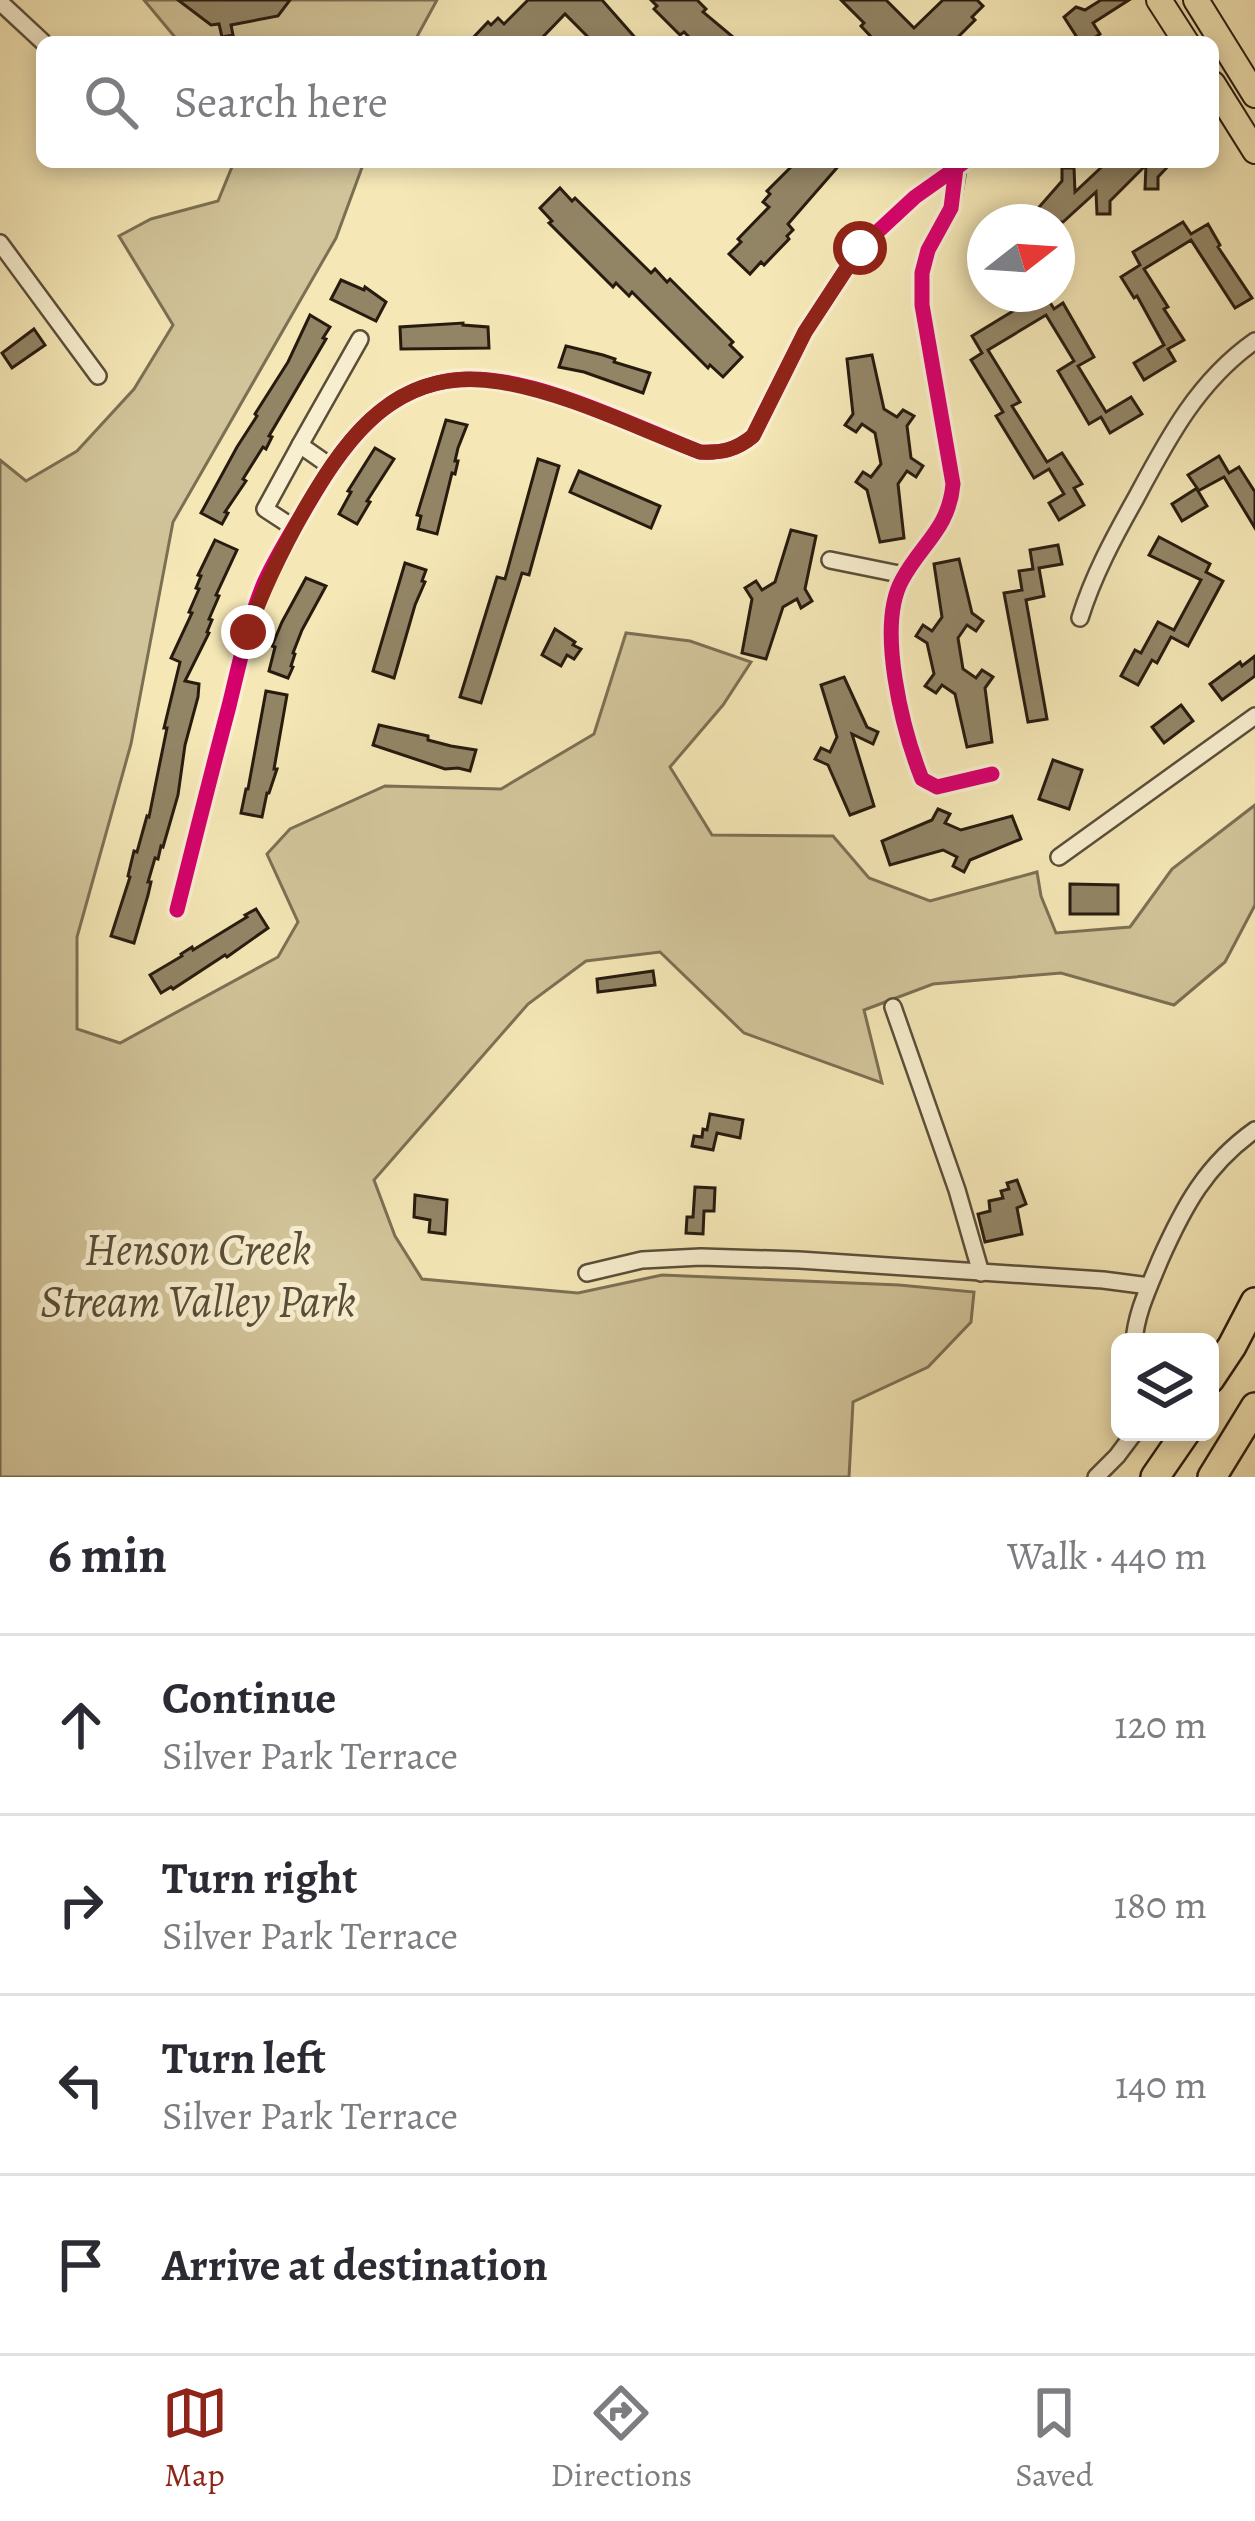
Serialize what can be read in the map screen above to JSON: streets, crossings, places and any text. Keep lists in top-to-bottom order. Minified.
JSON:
{"parks":["Henson Creek Stream Valley Park"],"north":"right","page":{"search":"Search here","heading":["6 min","Walk · 440 m"],"list":[["Continue","Silver Park Terrace","120 m"],["Turn right","Silver Park Terrace","180 m"],["Turn left","Silver Park Terrace","140 m"],"Arrive at destination"],"nav":["Map","Directions","Saved"]}}
